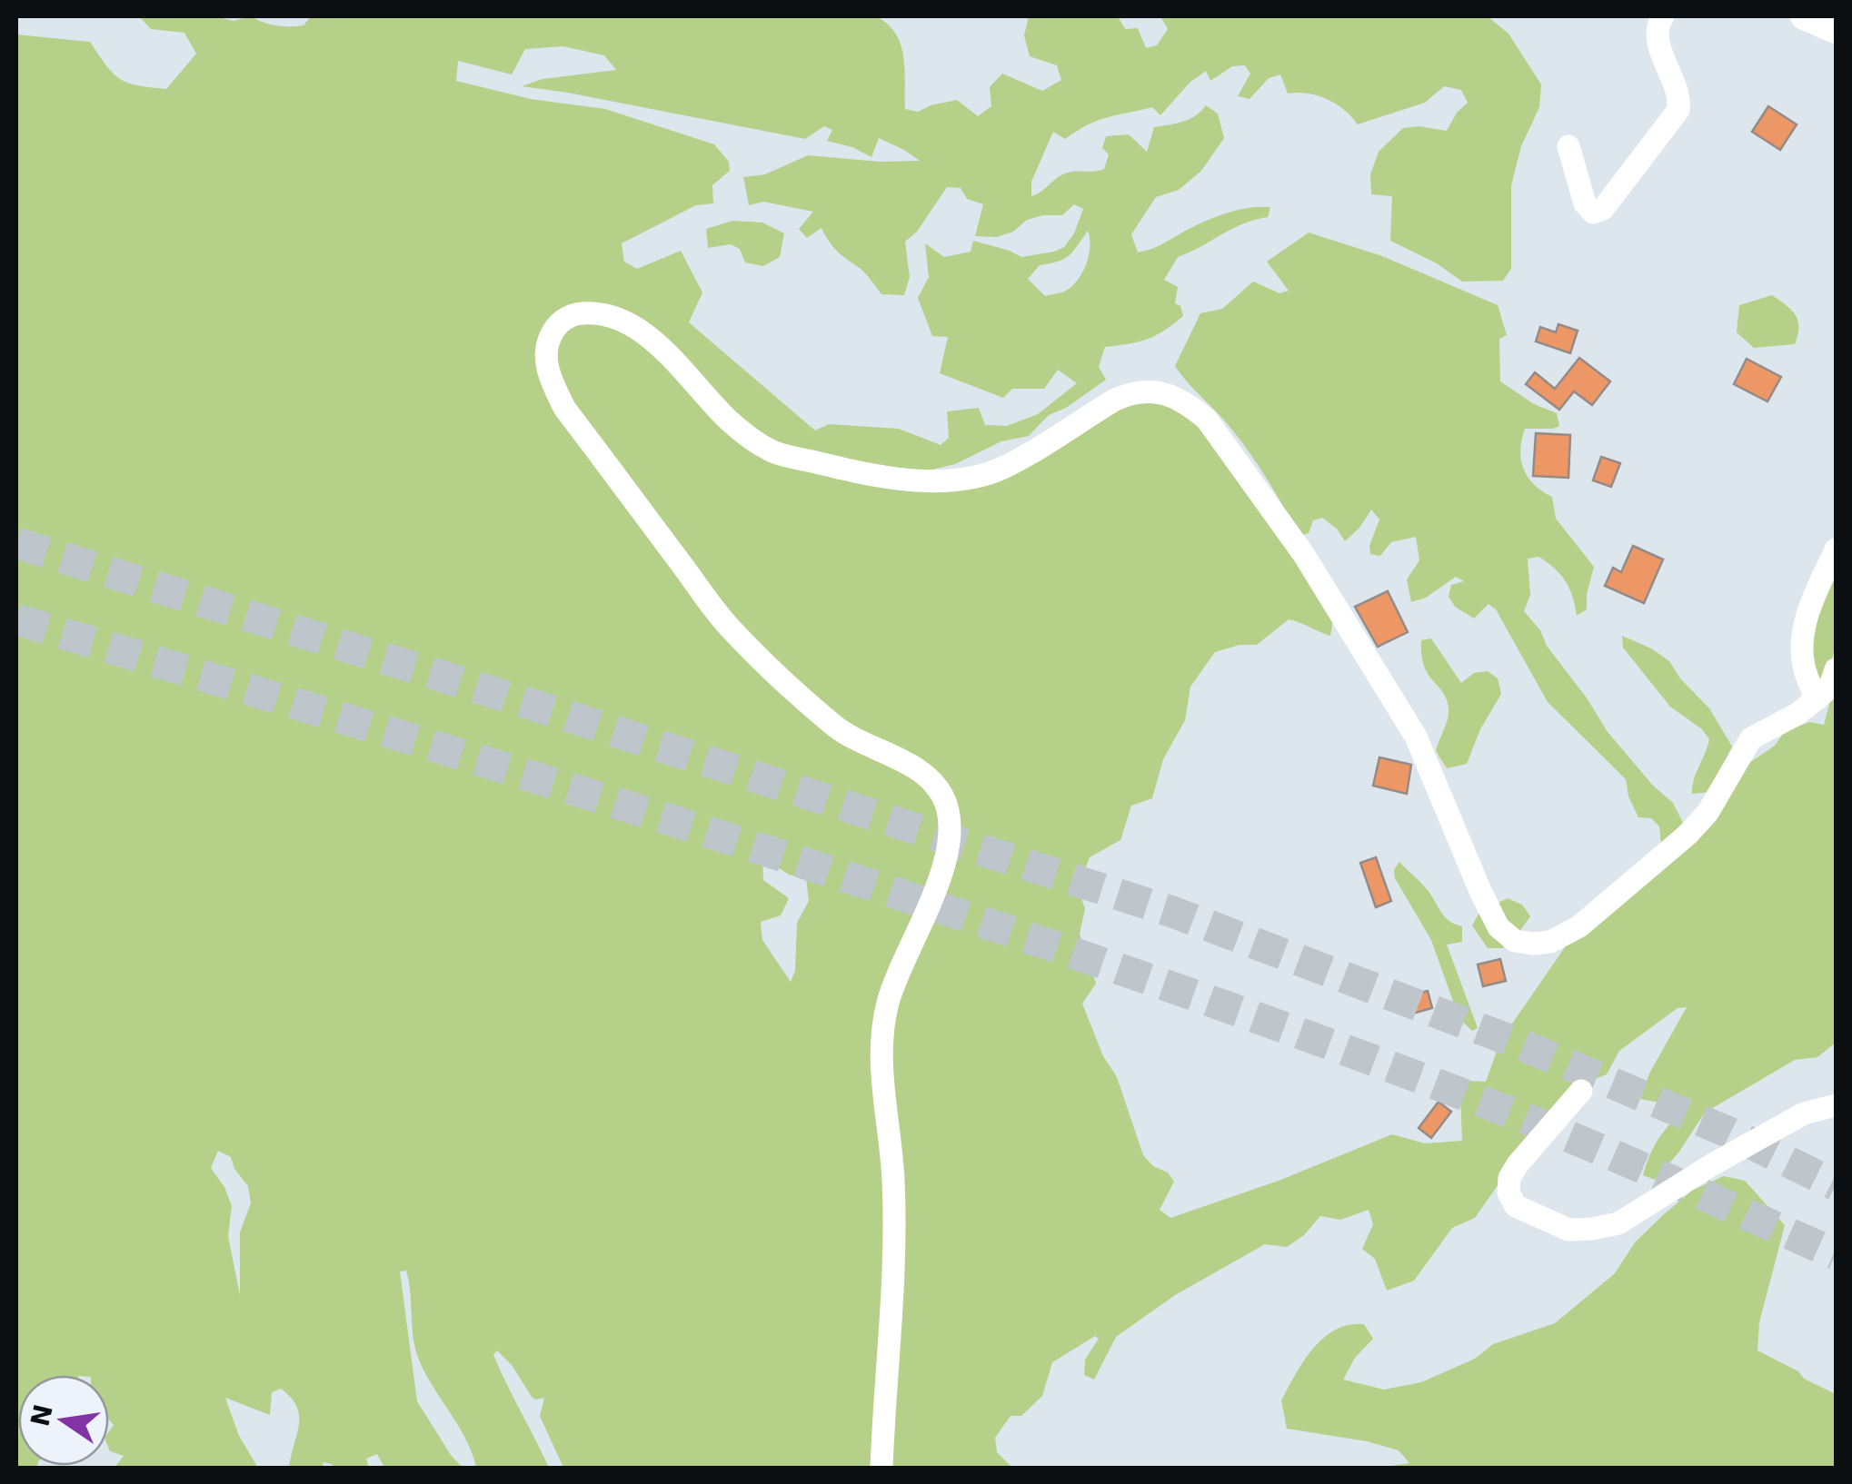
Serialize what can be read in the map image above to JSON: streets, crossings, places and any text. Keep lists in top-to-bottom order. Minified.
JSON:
{"north":"left"}
